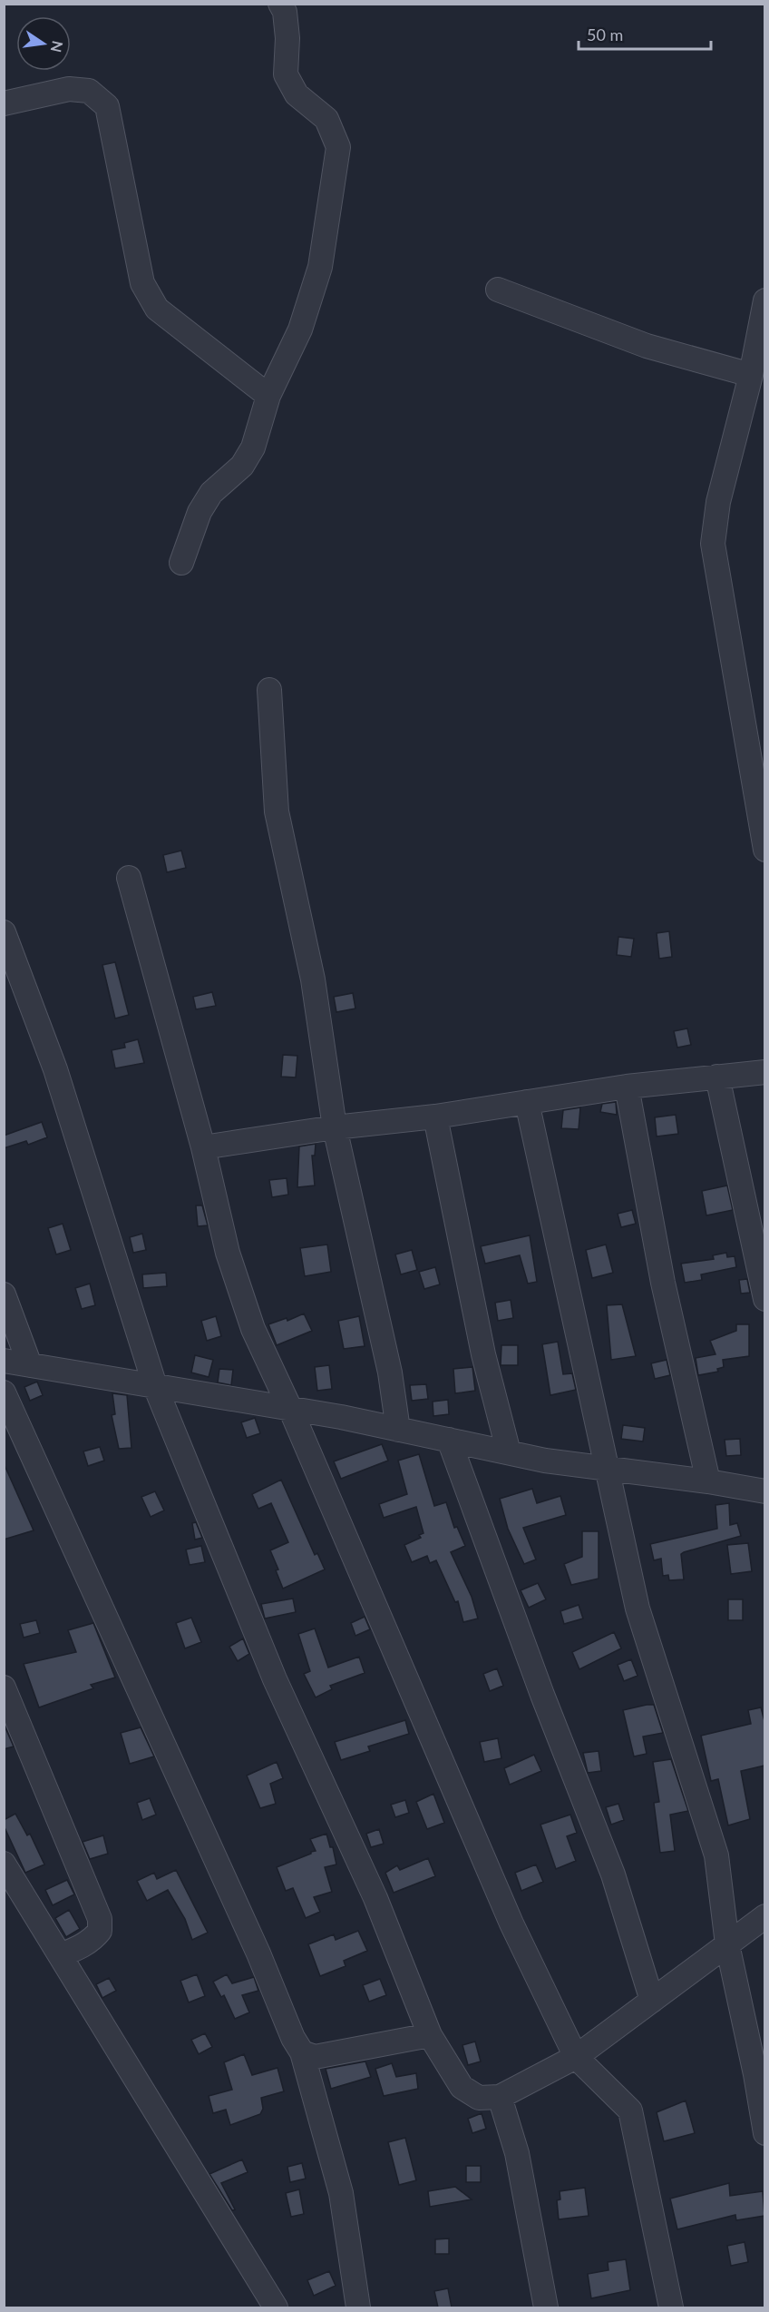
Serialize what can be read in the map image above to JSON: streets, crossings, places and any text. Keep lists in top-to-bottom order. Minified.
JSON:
{"scale_bar":"50 m","north":"right"}
